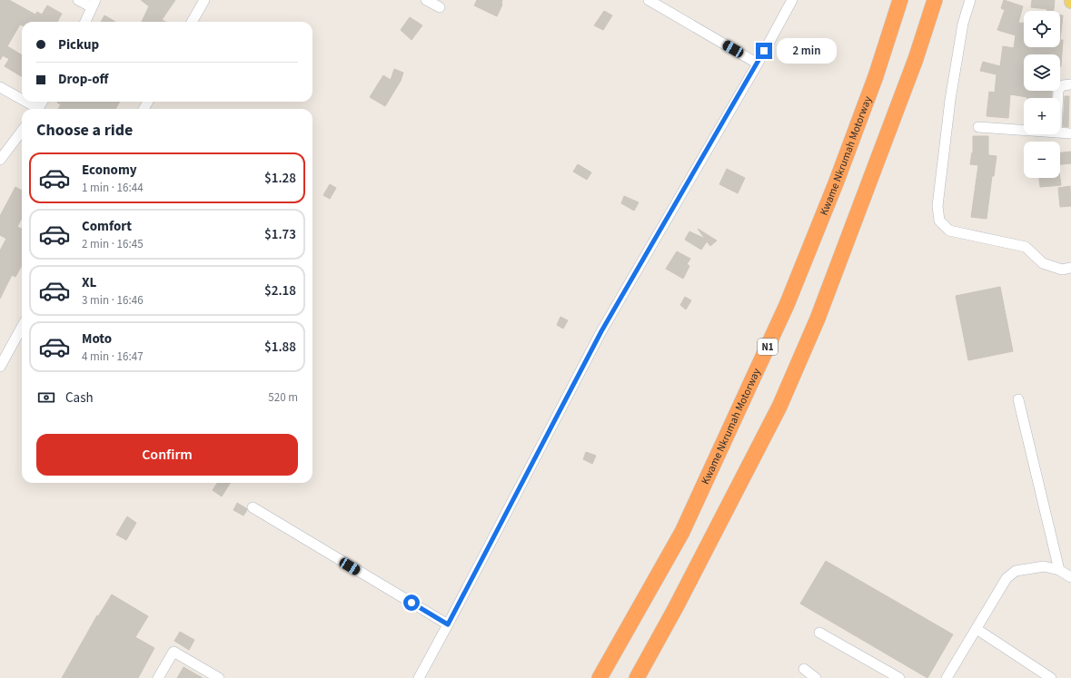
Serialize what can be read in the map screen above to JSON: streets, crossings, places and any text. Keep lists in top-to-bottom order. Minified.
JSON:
{"streets":{"highway":["Kwame Nkrumah Motorway","N1"]},"page":{"map_buttons":["+","−"],"banner":["Pickup","Drop-off"],"bubble":"2 min","heading":"Choose a ride","list":[{"name":"Economy","note":"1 min · 16:44","value":"$1.28"},{"name":"Comfort","note":"2 min · 16:45","value":"$1.73"},{"name":"XL","note":"3 min · 16:46","value":"$2.18"},{"name":"Moto","note":"4 min · 16:47","value":"$1.88"}],"pay":["Cash","520 m"],"buttons":"Confirm"}}
